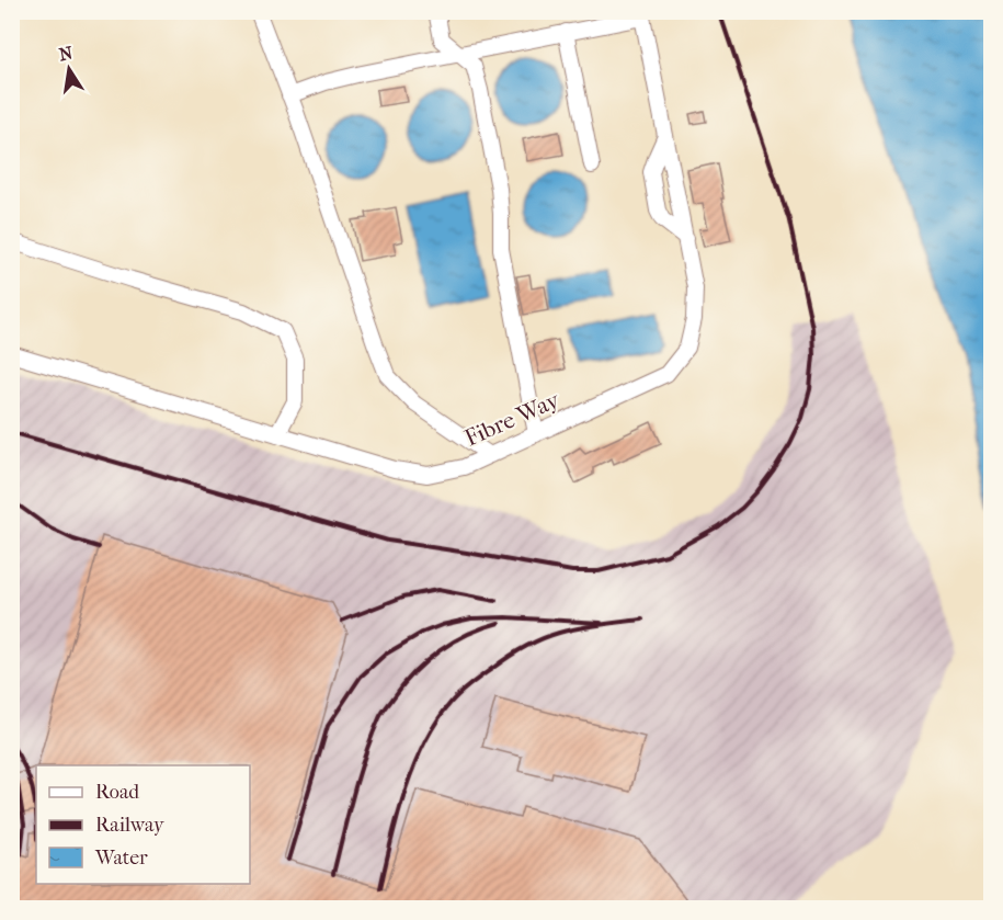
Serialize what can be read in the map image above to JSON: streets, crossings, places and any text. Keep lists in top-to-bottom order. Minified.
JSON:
{"streets":{"lane":["Fibre Way"]},"legend":["Road","Railway","Water"],"north":"top"}
